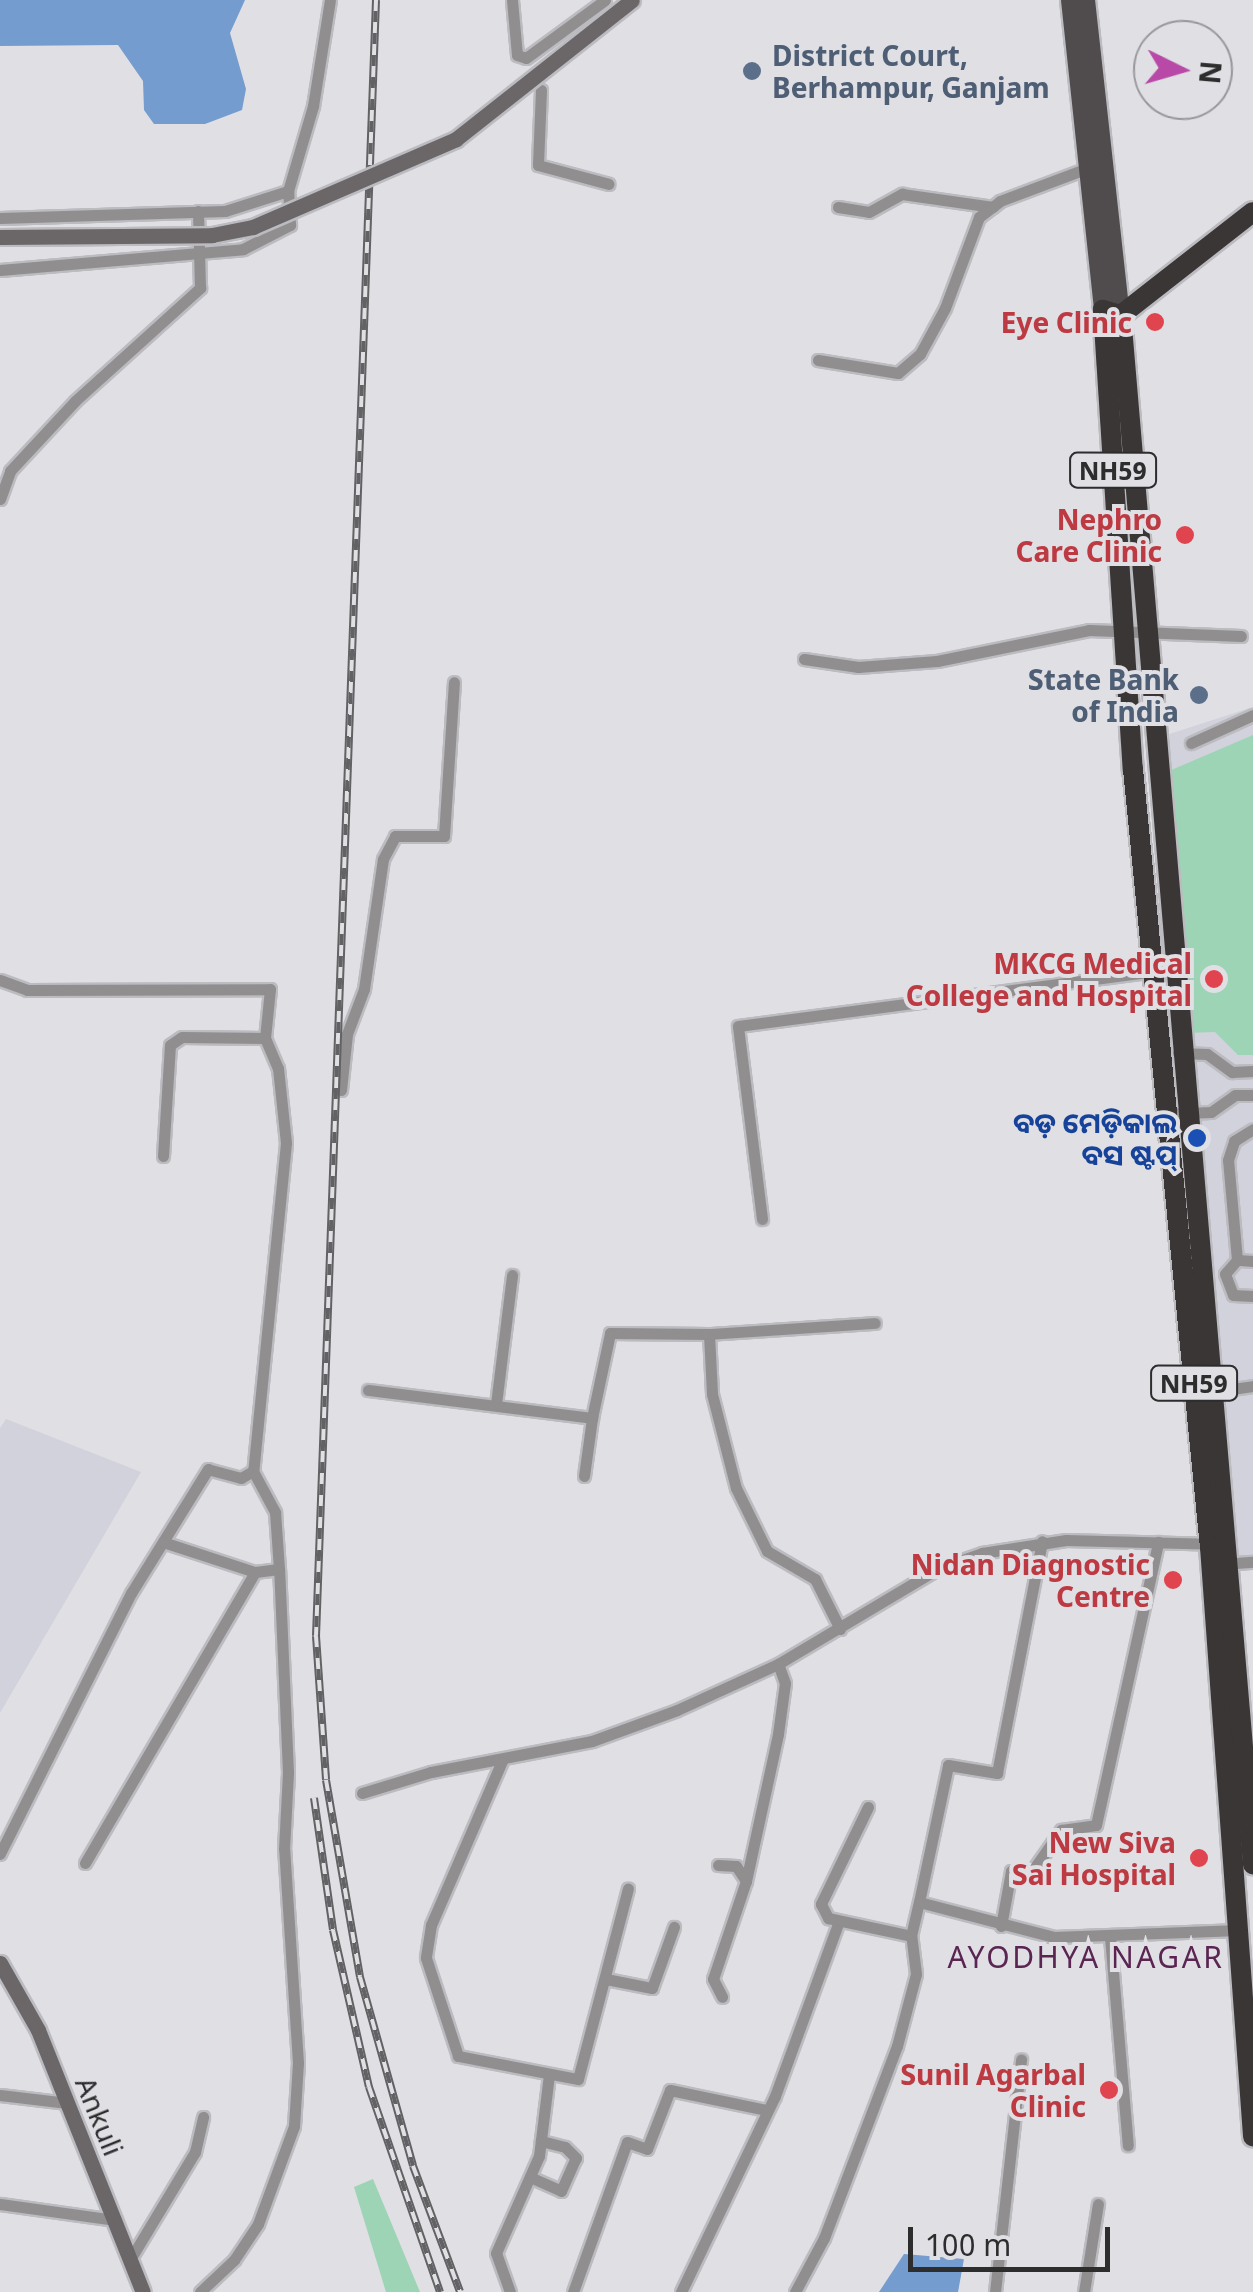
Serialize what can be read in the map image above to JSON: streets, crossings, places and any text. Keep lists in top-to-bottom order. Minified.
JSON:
{"streets":{"highway":["NH59"],"main road":["Ankuli"]},"districts":["AYODHYA NAGAR"],"places":["District Court, Berhampur, Ganjam","Eye Clinic","Nephro Care Clinic","State Bank of India","MKCG Medical College and Hospital","ବଡ଼ ମେଡ଼ିକାଲ ବସ ଷ୍ଟପ୍","Nidan Diagnostic Centre","New Siva Sai Hospital","Sunil Agarbal Clinic"],"scale_bar":"100 m","north":"right"}
